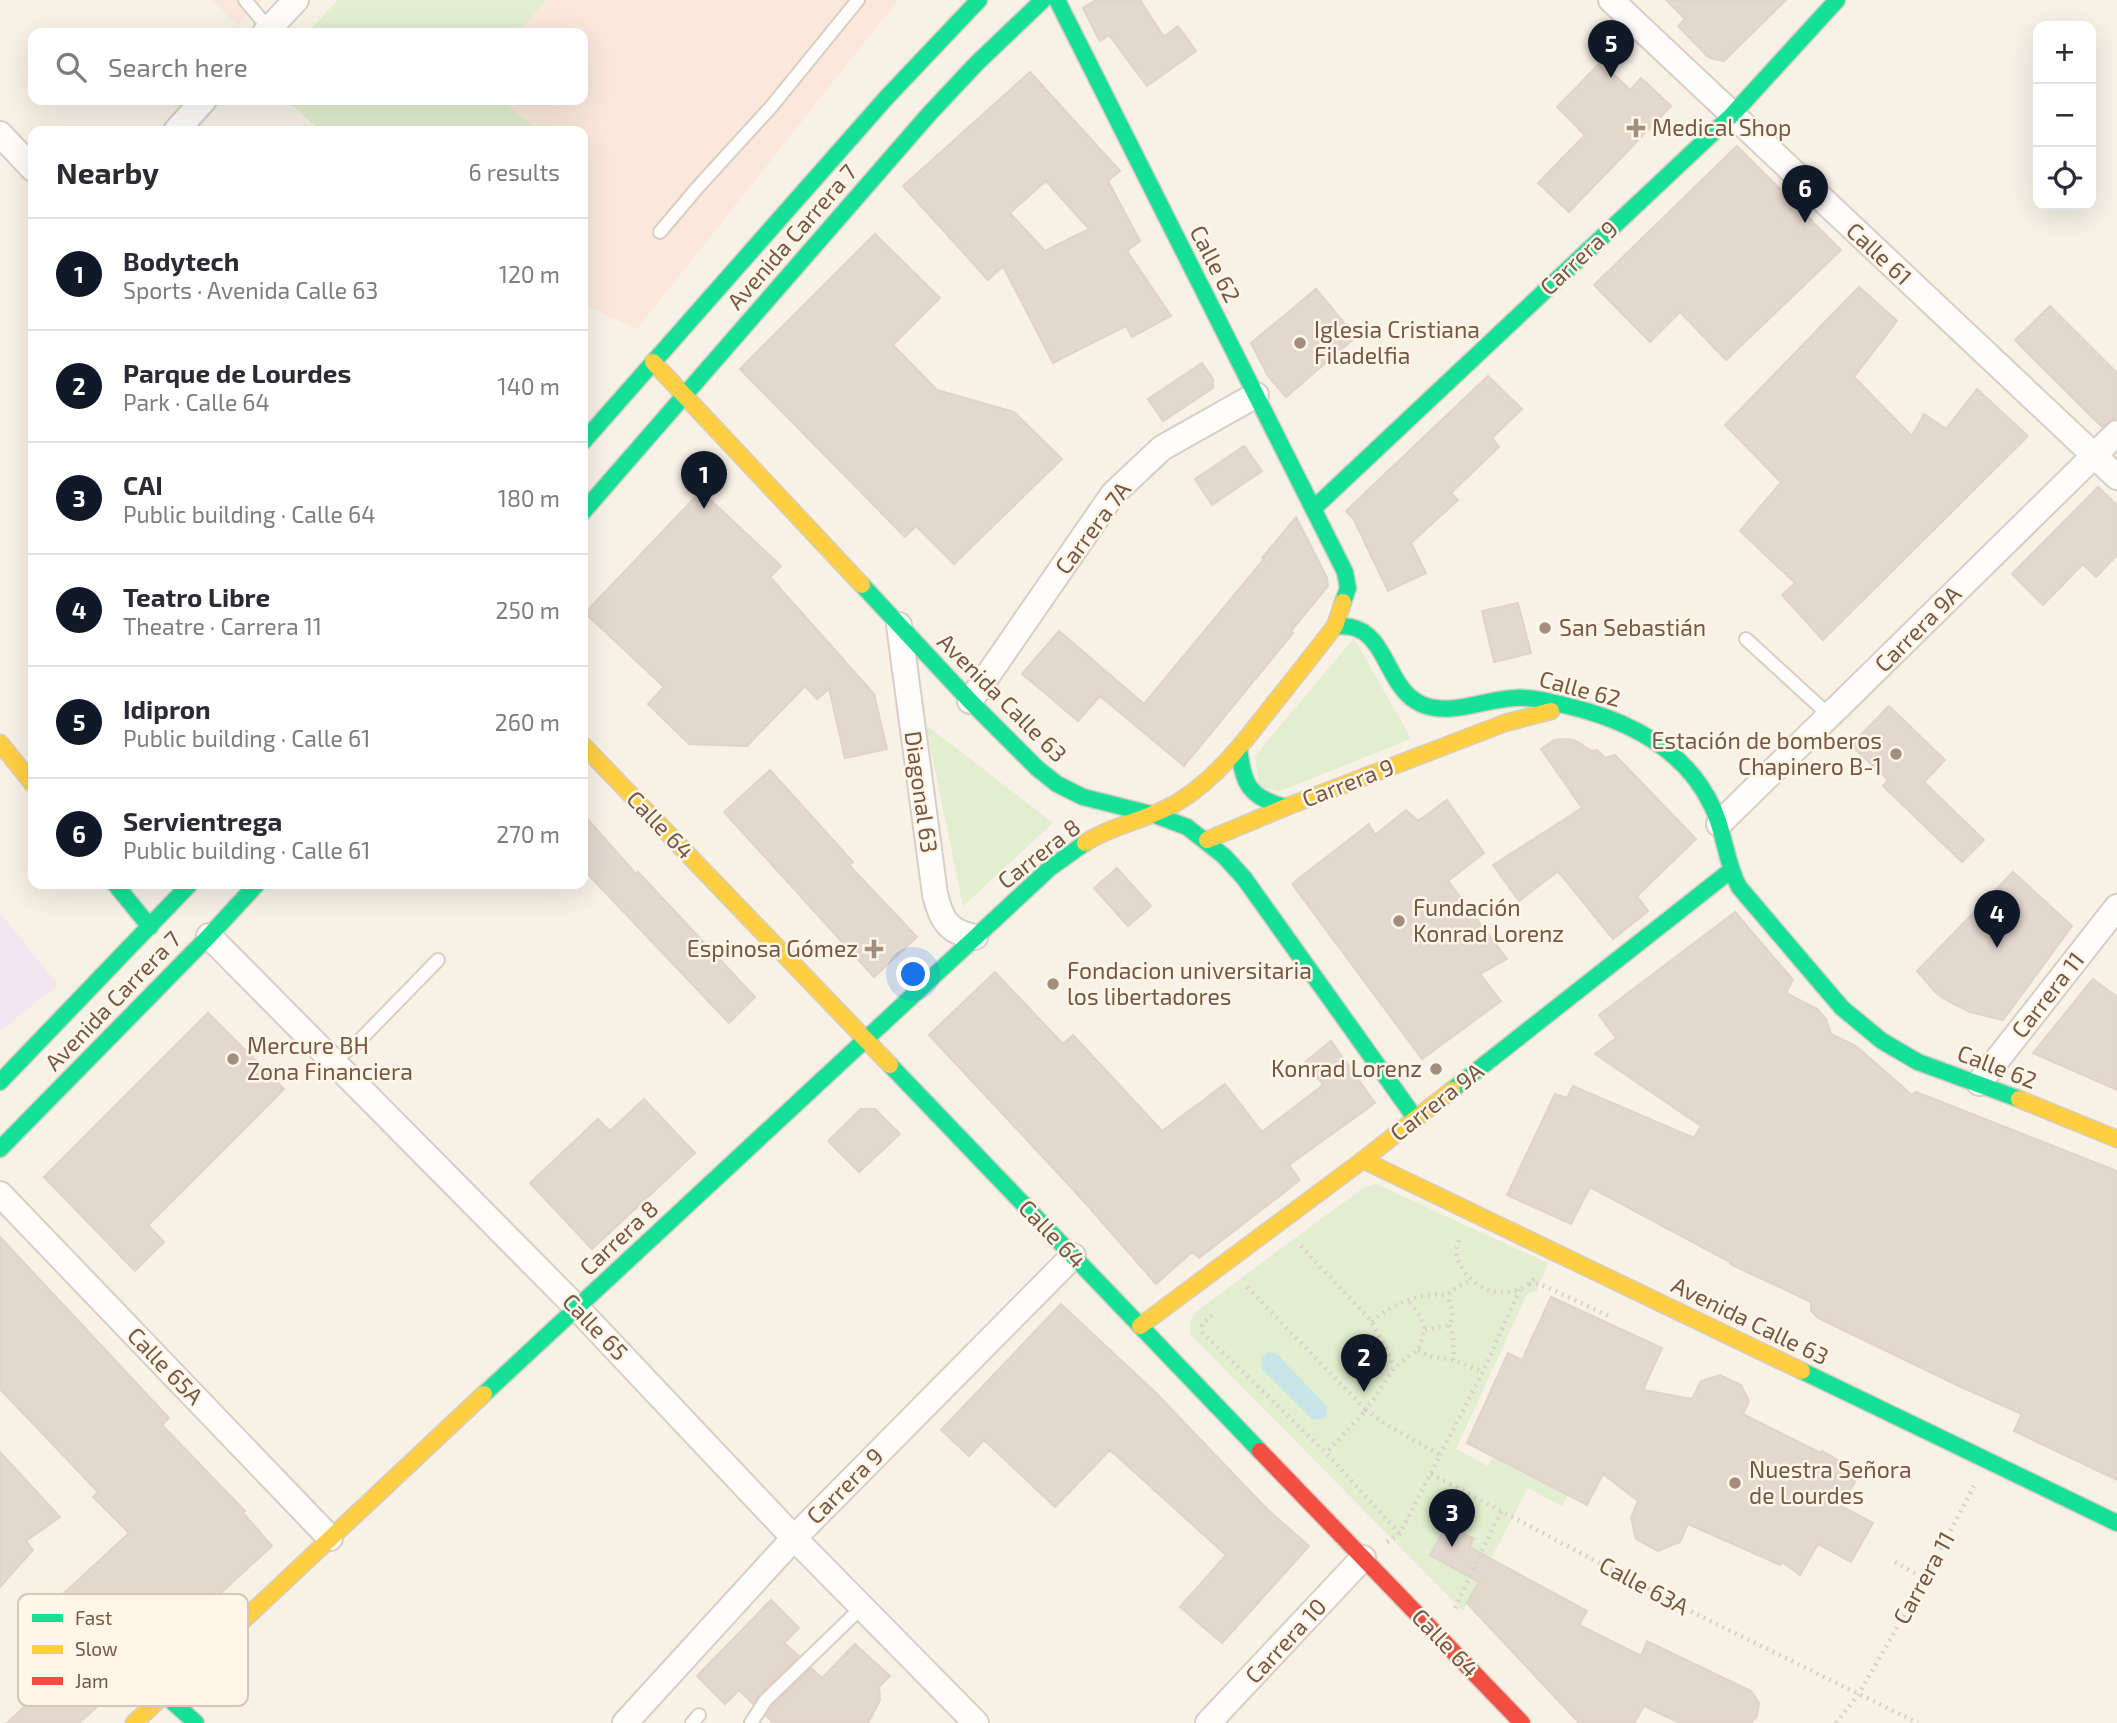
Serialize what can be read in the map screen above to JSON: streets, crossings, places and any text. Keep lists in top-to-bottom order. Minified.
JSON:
{"streets":{"street":["Avenida Carrera 7","Calle 61","Carrera 9","Calle 62","Carrera 7A","Carrera 9A","Avenida Calle 63","Diagonal 63","Calle 64","Carrera 8","Carrera 11","Calle 65","Calle 65A","Carrera 10"],"path":["Calle 63A"]},"crossings":[["Avenida Carrera 7","Avenida Calle 63"],["Avenida Carrera 7","Calle 65"],["Calle 61","Carrera 9"],["Calle 61","Carrera 9A"],["Carrera 9","Calle 62"],["Carrera 9","Avenida Calle 63"],["Carrera 9","Calle 64"],["Carrera 9","Calle 65"],["Calle 62","Carrera 7A"],["Calle 62","Carrera 9A"],["Calle 62","Carrera 11"],["Carrera 7A","Avenida Calle 63"],["Carrera 9A","Avenida Calle 63"],["Carrera 9A","Calle 64"],["Avenida Calle 63","Diagonal 63"],["Avenida Calle 63","Carrera 8"],["Avenida Calle 63","Carrera 11"],["Diagonal 63","Carrera 8"],["Calle 64","Carrera 8"],["Calle 64","Carrera 10"],["Carrera 8","Calle 65"],["Carrera 8","Calle 65A"],["Carrera 11","Calle 63A"]],"places":{"health":["Medical Shop","Espinosa Gómez"],"other":["Iglesia Cristiana Filadelfia","San Sebastián","Estación de bomberos Chapinero B-1","Fundación Konrad Lorenz","Fondacion universitaria los libertadores","Mercure BH Zona Financiera","Konrad Lorenz","Nuestra Señora de Lourdes"]},"legend":["Fast","Slow","Jam"],"page":{"pins":["5","6","1","4","2","3"],"map_buttons":["+","−"],"search":"Search here","heading":["Nearby","6 results"],"list":[{"mark":"1","name":"Bodytech","note":"Sports · Avenida Calle 63","value":"120 m"},{"mark":"2","name":"Parque de Lourdes","note":"Park · Calle 64","value":"140 m"},{"mark":"3","name":"CAI","note":"Public building · Calle 64","value":"180 m"},{"mark":"4","name":"Teatro Libre","note":"Theatre · Carrera 11","value":"250 m"},{"mark":"5","name":"Idipron","note":"Public building · Calle 61","value":"260 m"},{"mark":"6","name":"Servientrega","note":"Public building · Calle 61","value":"270 m"}]}}
